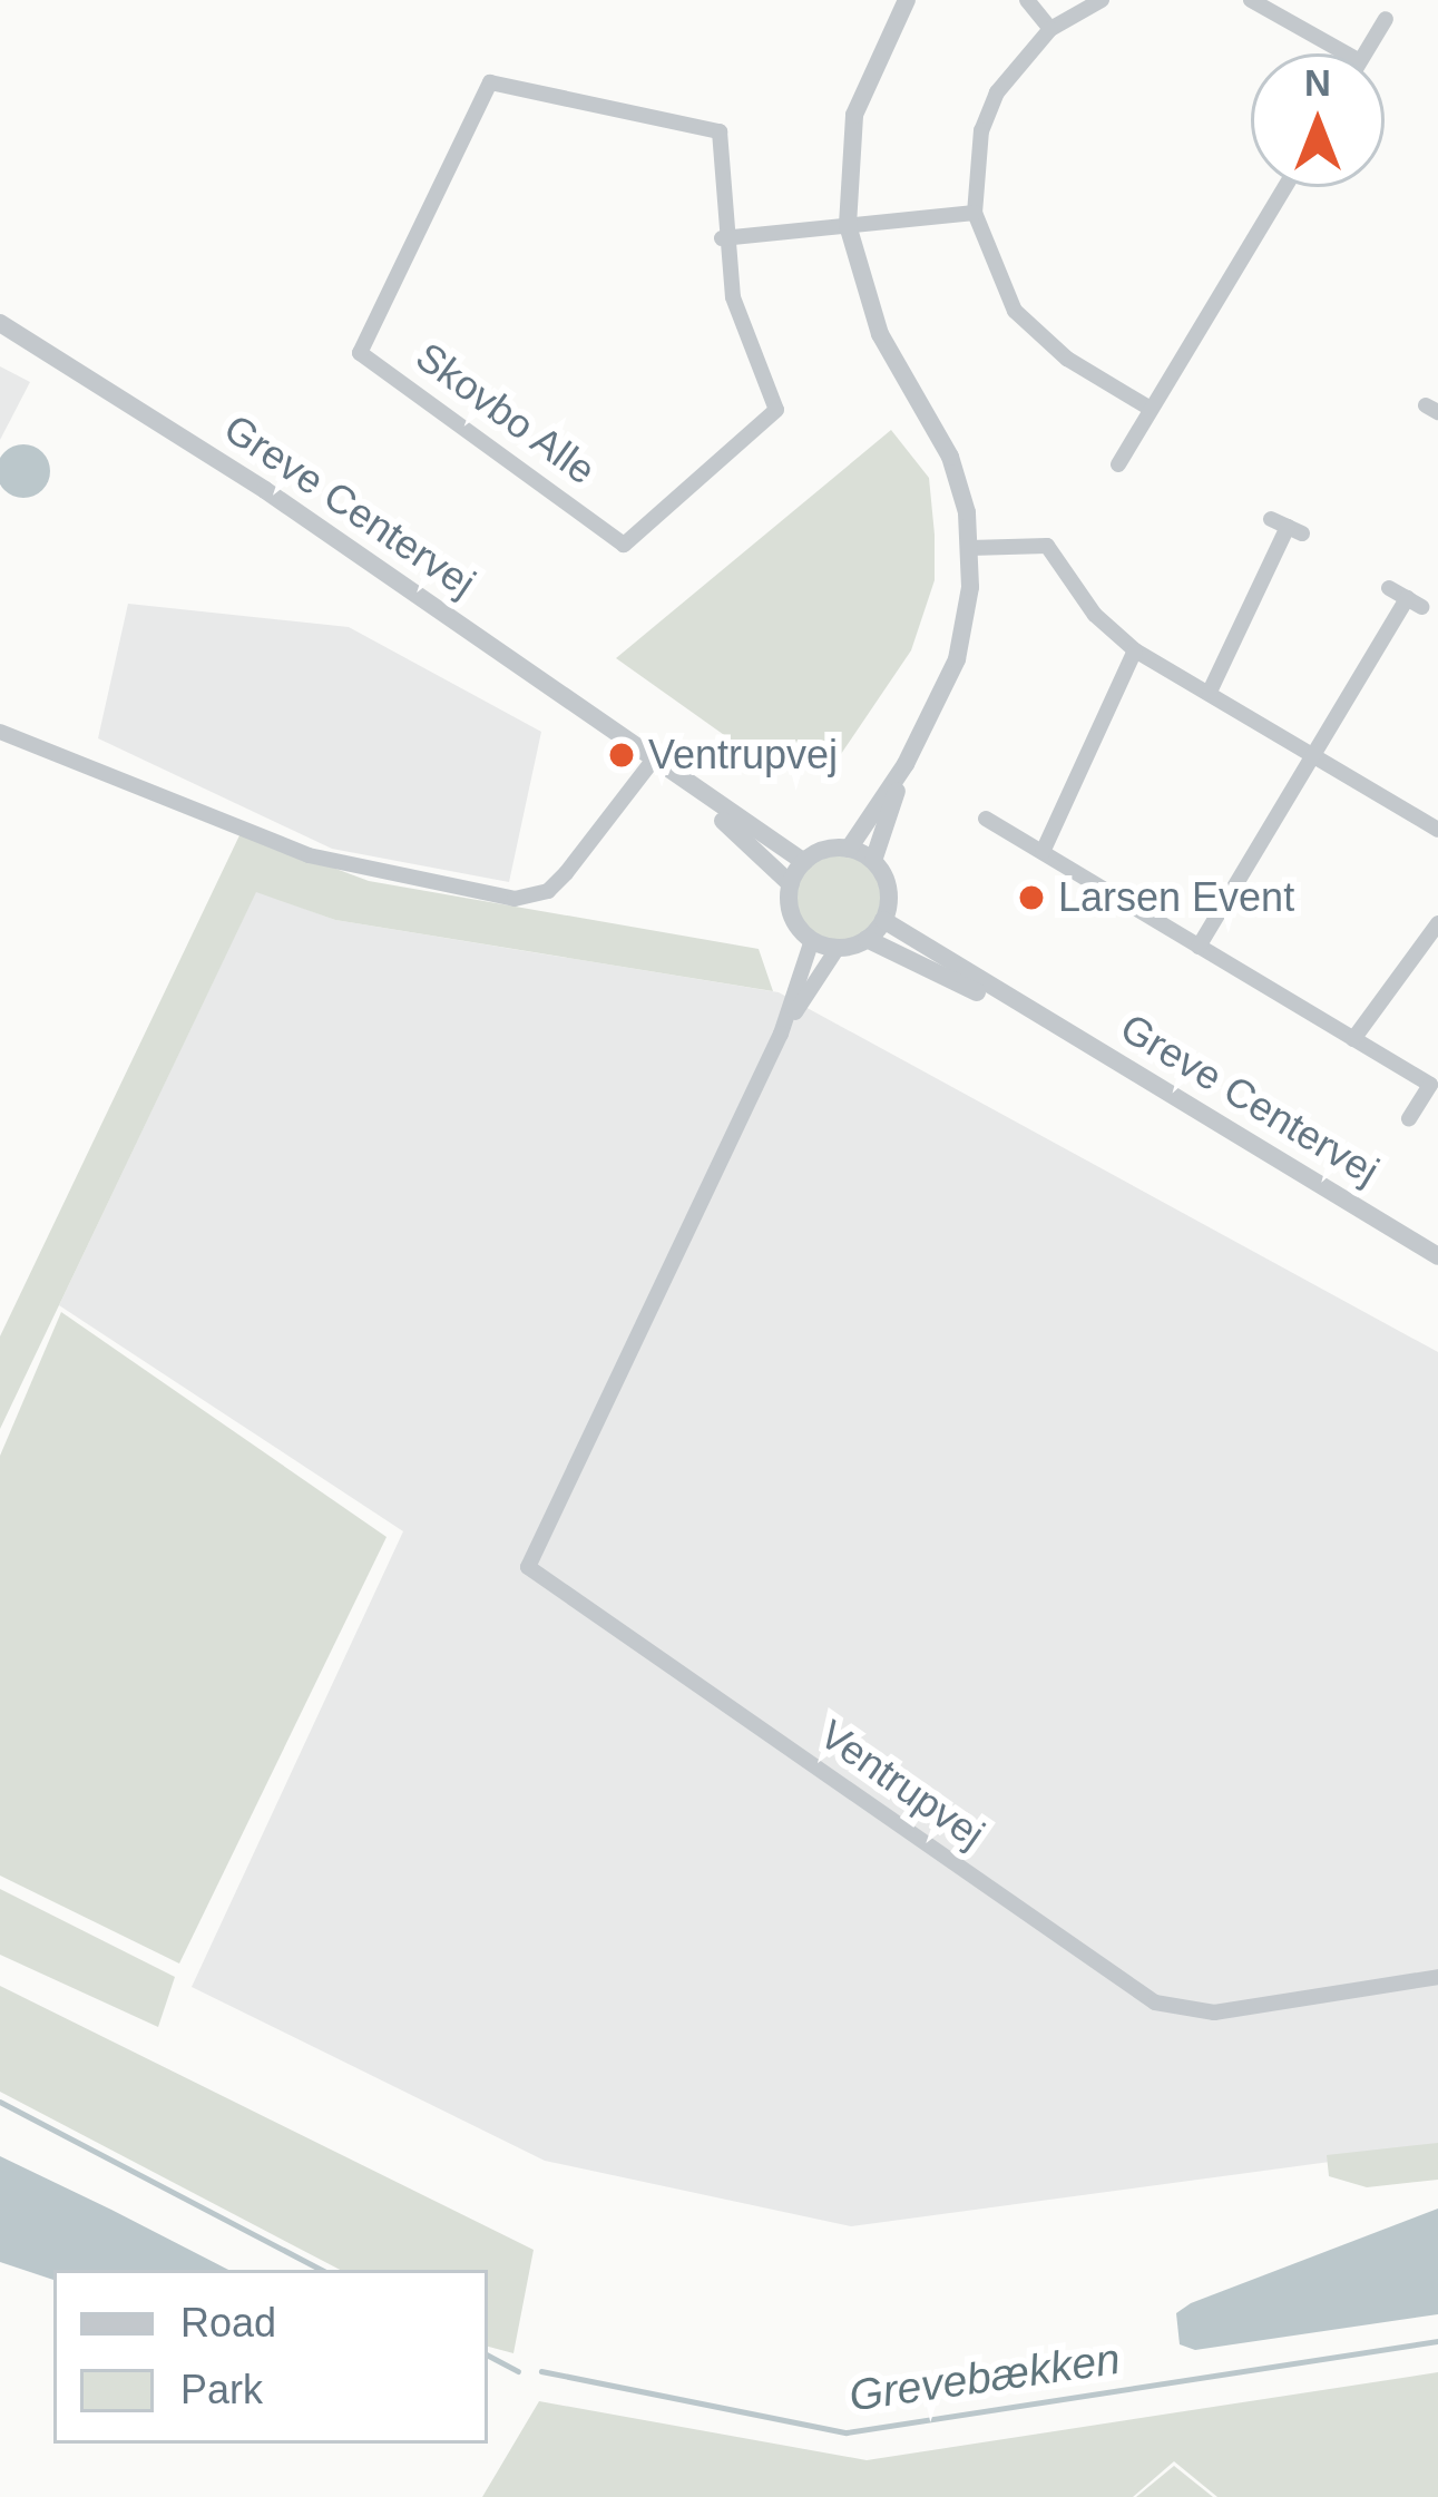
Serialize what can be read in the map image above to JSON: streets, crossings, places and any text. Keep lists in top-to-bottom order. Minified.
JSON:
{"streets":{"street":["Skovbo Alle","Greve Centervej","Ventrupvej"]},"crossings":[["Greve Centervej","Ventrupvej"]],"water":["Grevebækken"],"places":["Ventrupvej","Larsen Event"],"legend":["Road","Park"],"north":"top"}
